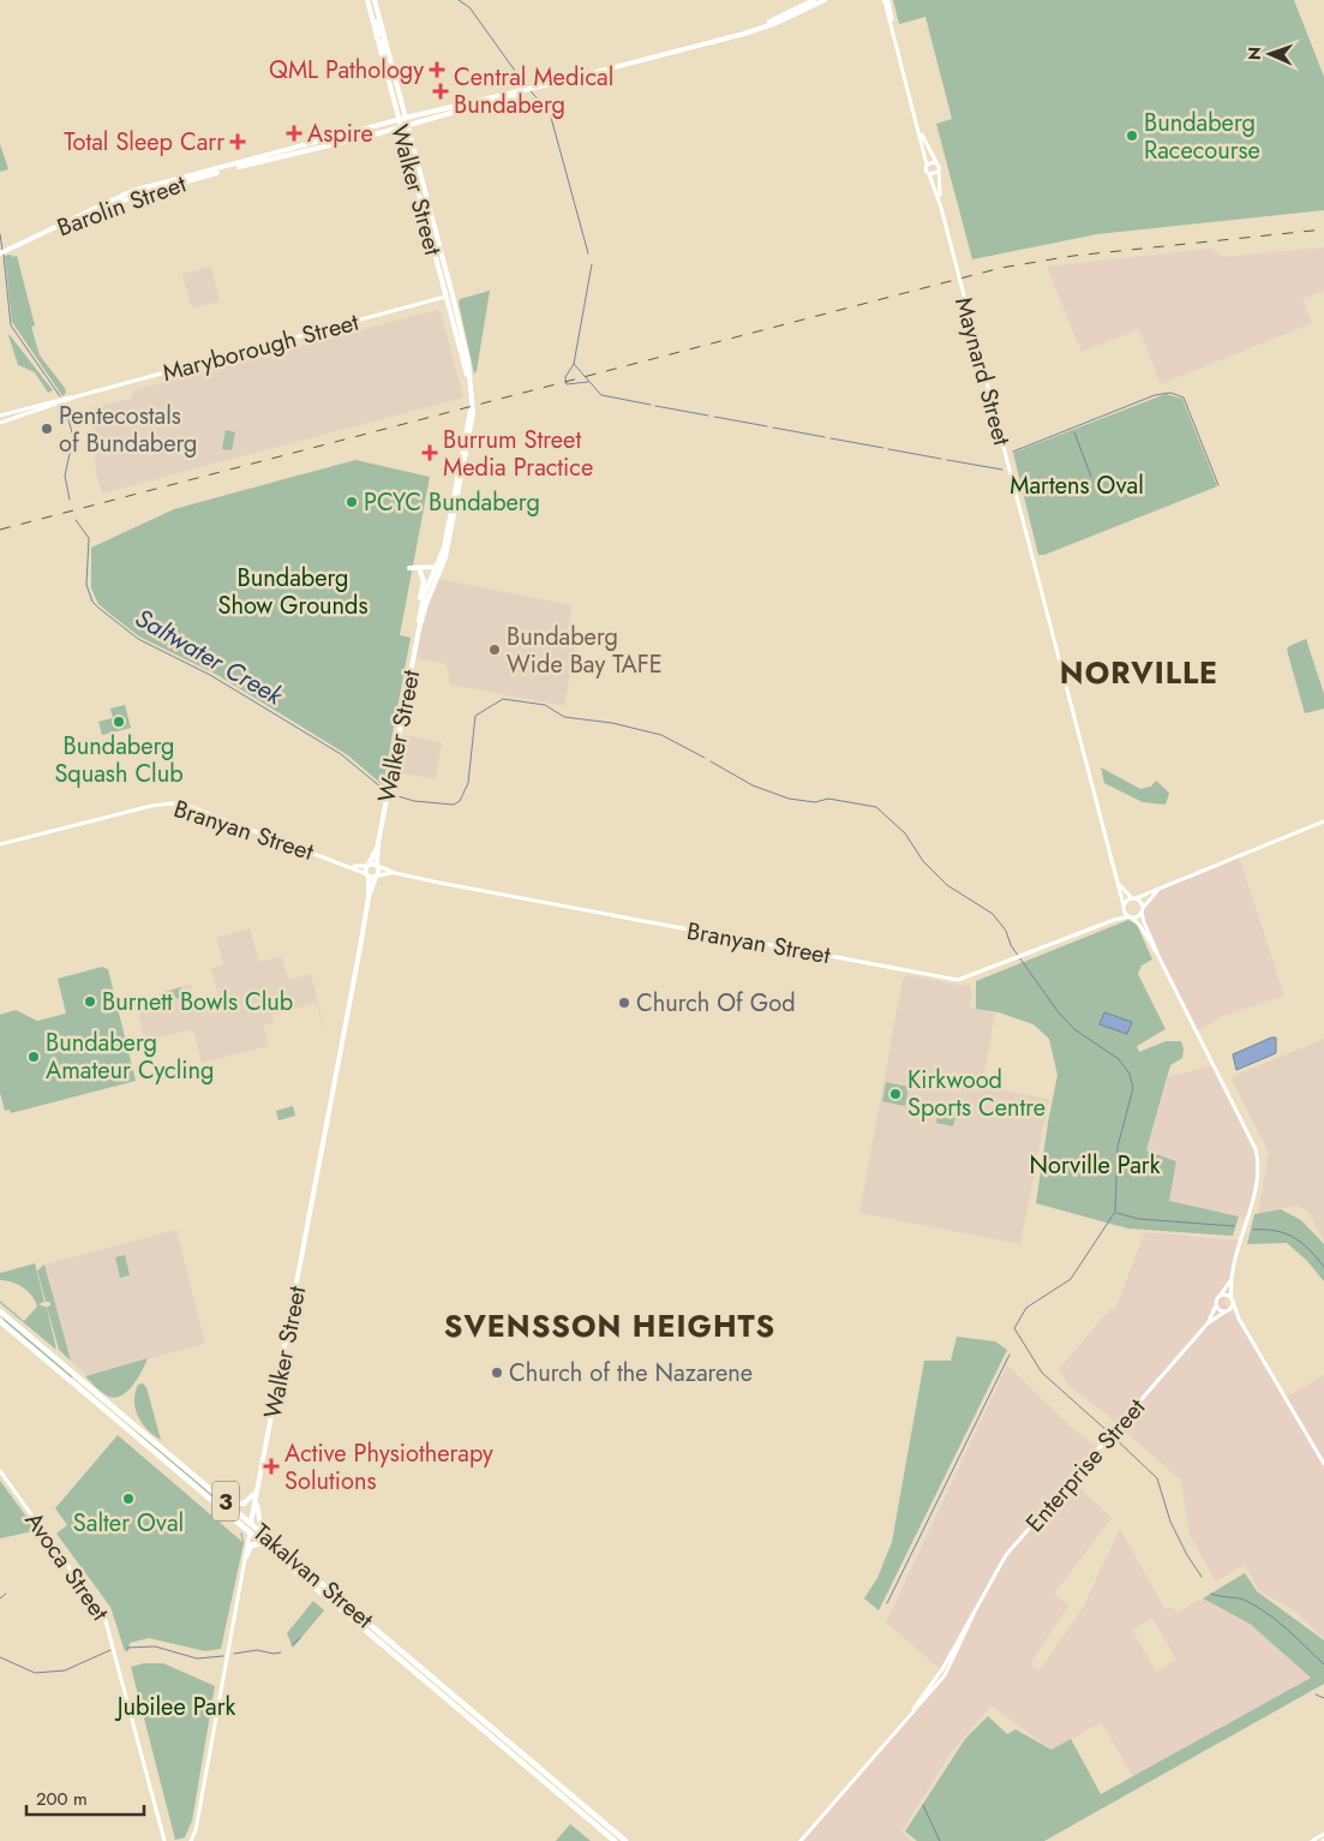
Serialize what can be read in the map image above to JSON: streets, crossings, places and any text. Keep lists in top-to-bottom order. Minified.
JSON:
{"streets":{"highway":["3","Takalvan Street"],"main road":["Walker Street","Barolin Street"],"street":["Maryborough Street","Maynard Street","Branyan Street","Enterprise Street","Avoca Street"]},"crossings":[["Walker Street","Barolin Street"],["Walker Street","Maryborough Street"],["Walker Street","Branyan Street"],["Walker Street","Takalvan Street"],["Maynard Street","Branyan Street"]],"districts":["NORVILLE","SVENSSON HEIGHTS"],"water":["Saltwater Creek"],"parks":["Martens Oval","Bundaberg Show Grounds","Norville Park","Jubilee Park"],"places":{"health":["QML Pathology","Central Medical Bundaberg","Aspire","Total Sleep Carr","Burrum Street Media Practice","Active Physiotherapy Solutions"],"other":["Bundaberg Racecourse","Pentecostals of Bundaberg","PCYC Bundaberg","Bundaberg Wide Bay TAFE","Bundaberg Squash Club","Burnett Bowls Club","Church Of God","Bundaberg Amateur Cycling","Kirkwood Sports Centre","Church of the Nazarene","Salter Oval"]},"scale_bar":"200 m","north":"left"}
